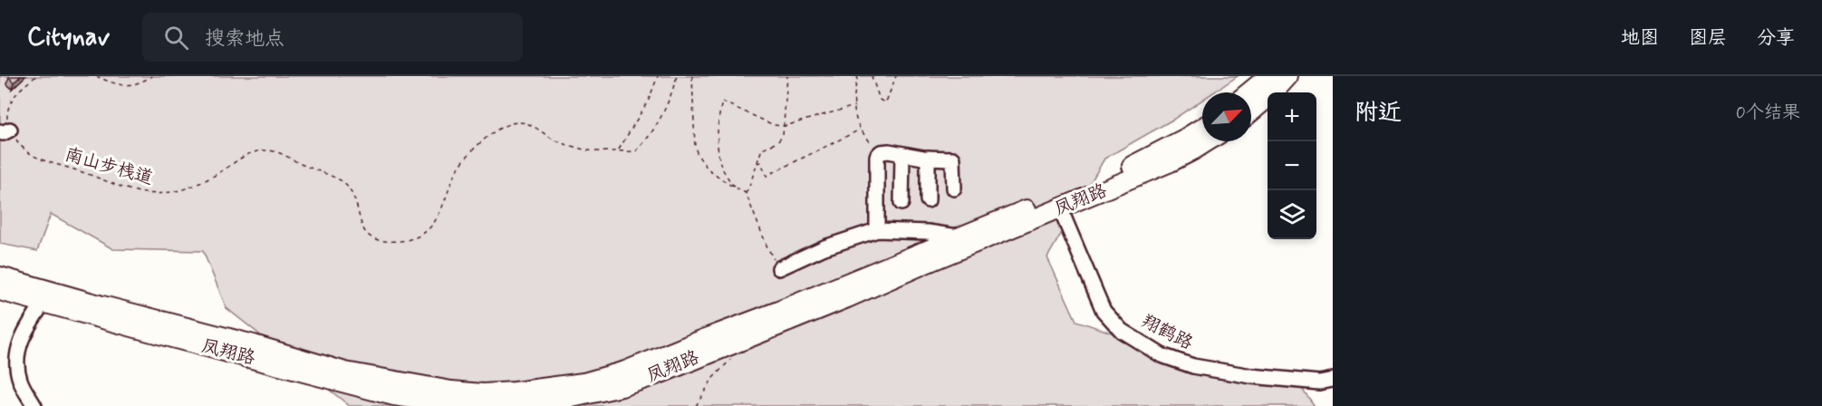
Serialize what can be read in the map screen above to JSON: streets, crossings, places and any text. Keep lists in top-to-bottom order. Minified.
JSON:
{"streets":{"main road":["凤翔路"],"street":["翔鹤路"],"path":["南山步栈道"]},"crossings":[["凤翔路","翔鹤路"]],"north":"top right","page":{"header":"Citynav","search":"搜索地点","nav":["地图","图层","分享"],"heading":["附近","0个结果"],"map_buttons":["+","−"]}}
